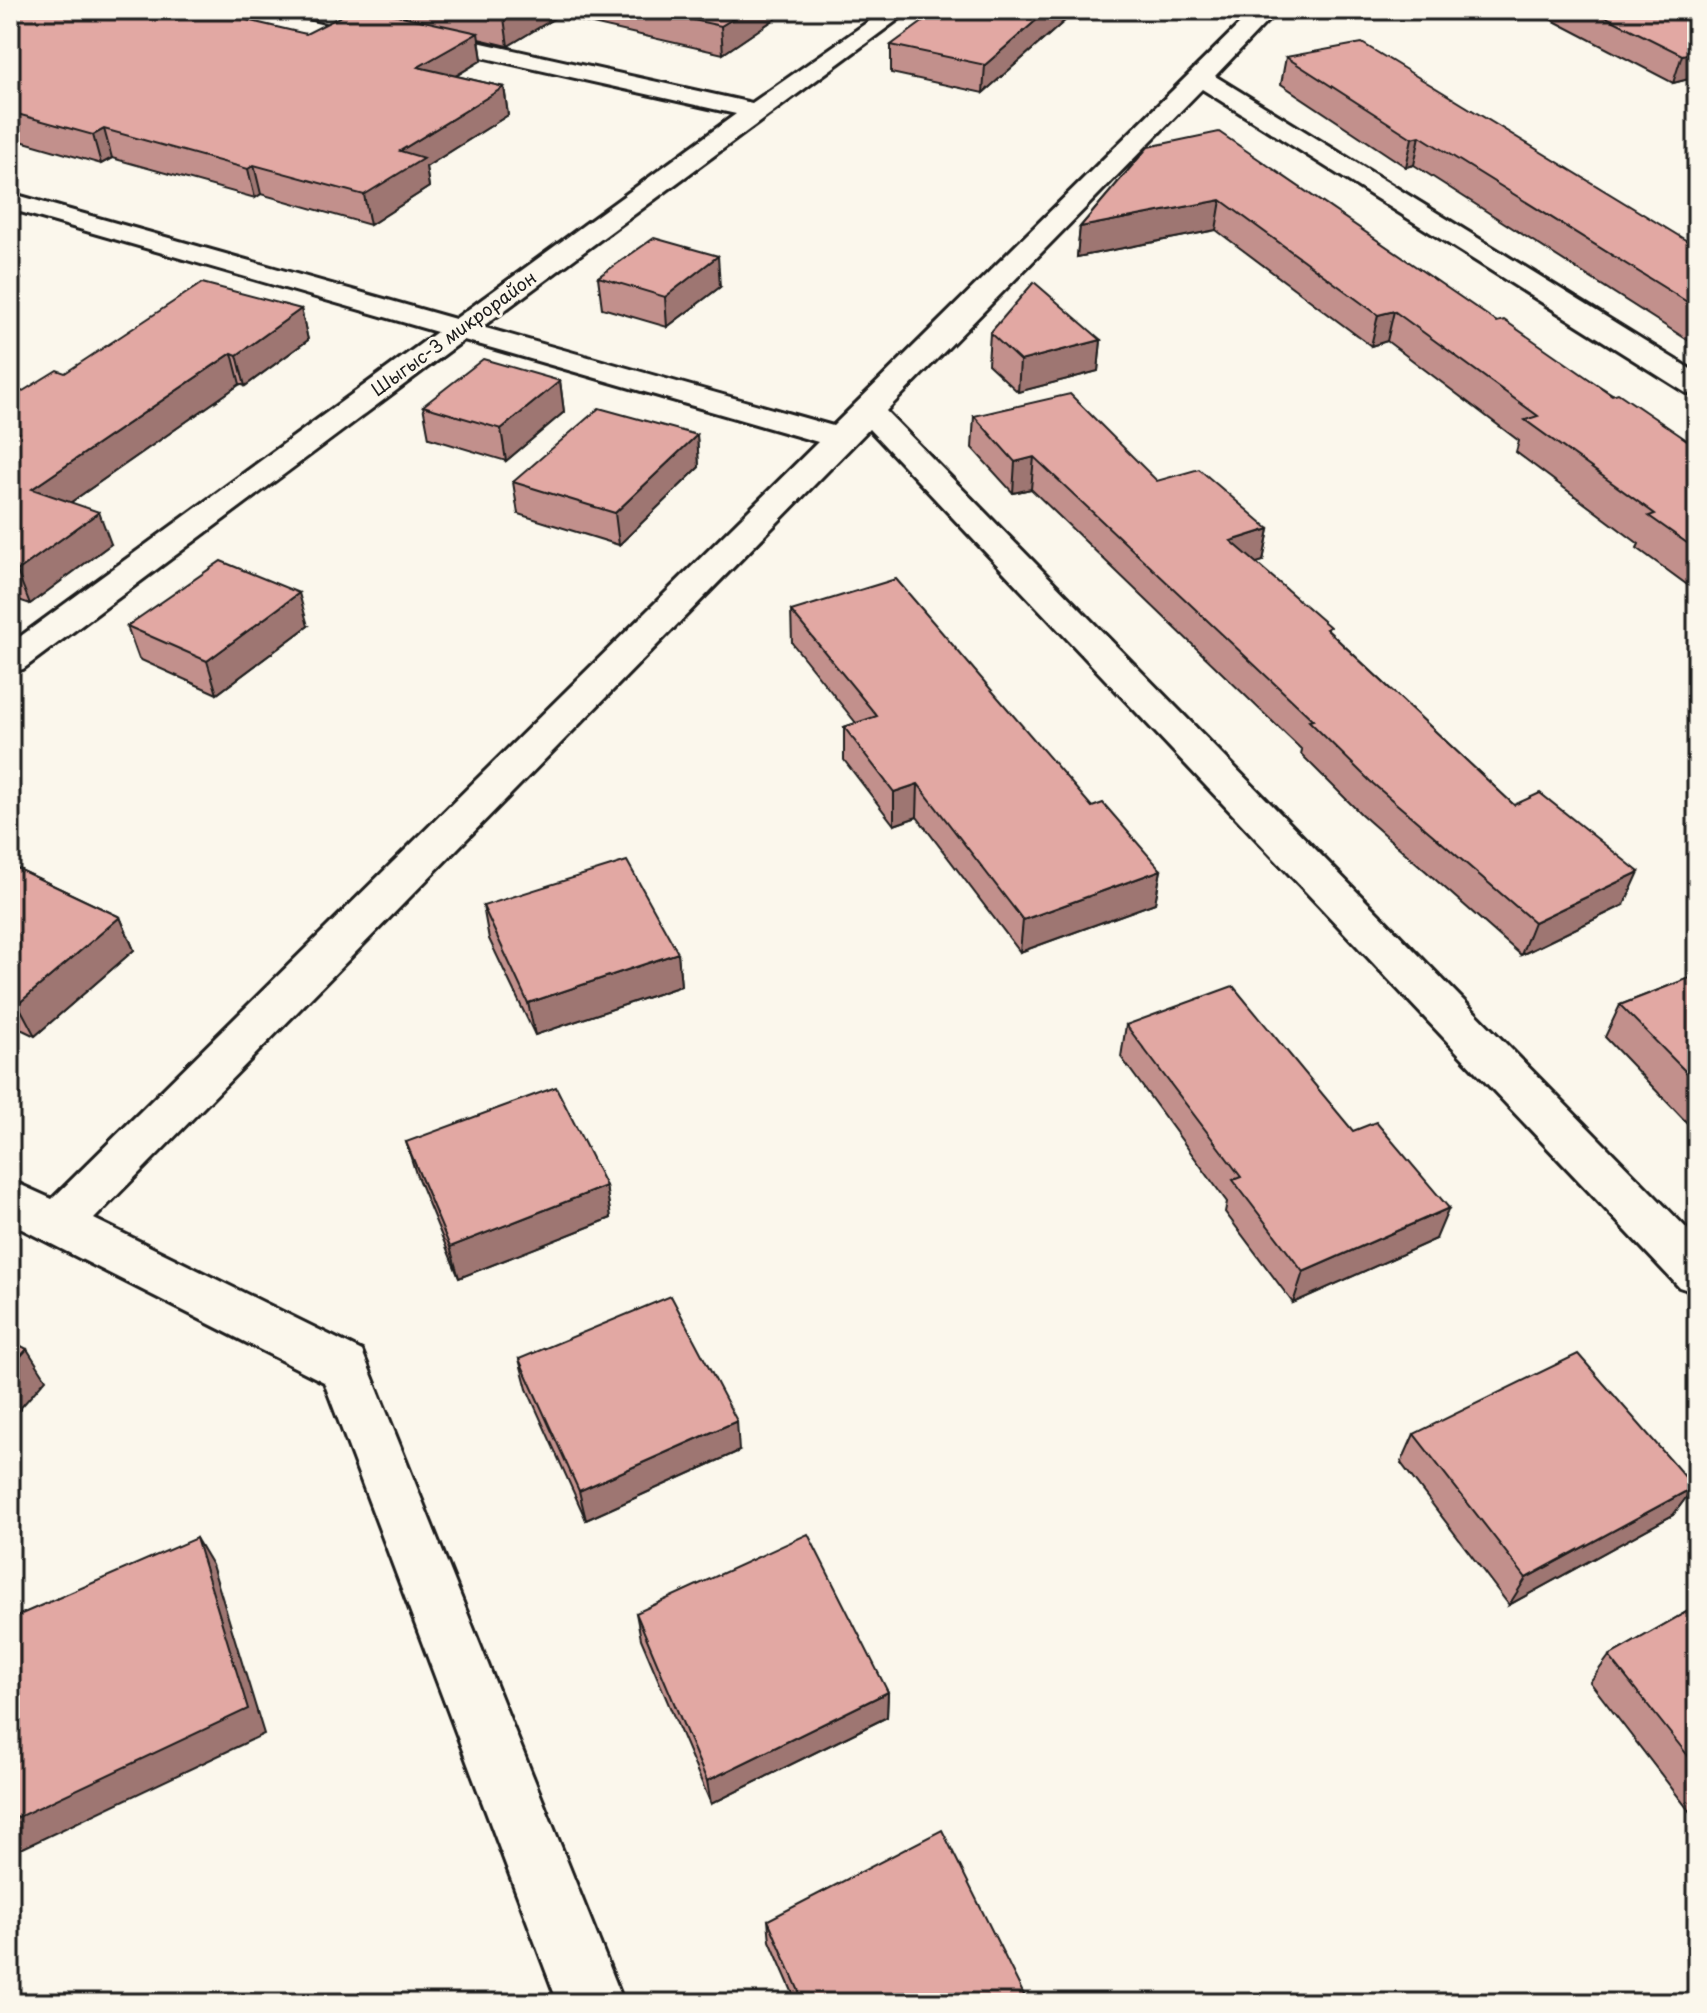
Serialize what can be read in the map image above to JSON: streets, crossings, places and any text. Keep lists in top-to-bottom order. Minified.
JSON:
{"streets":{"street":["Шыгыс-3 микрорайон"]}}
